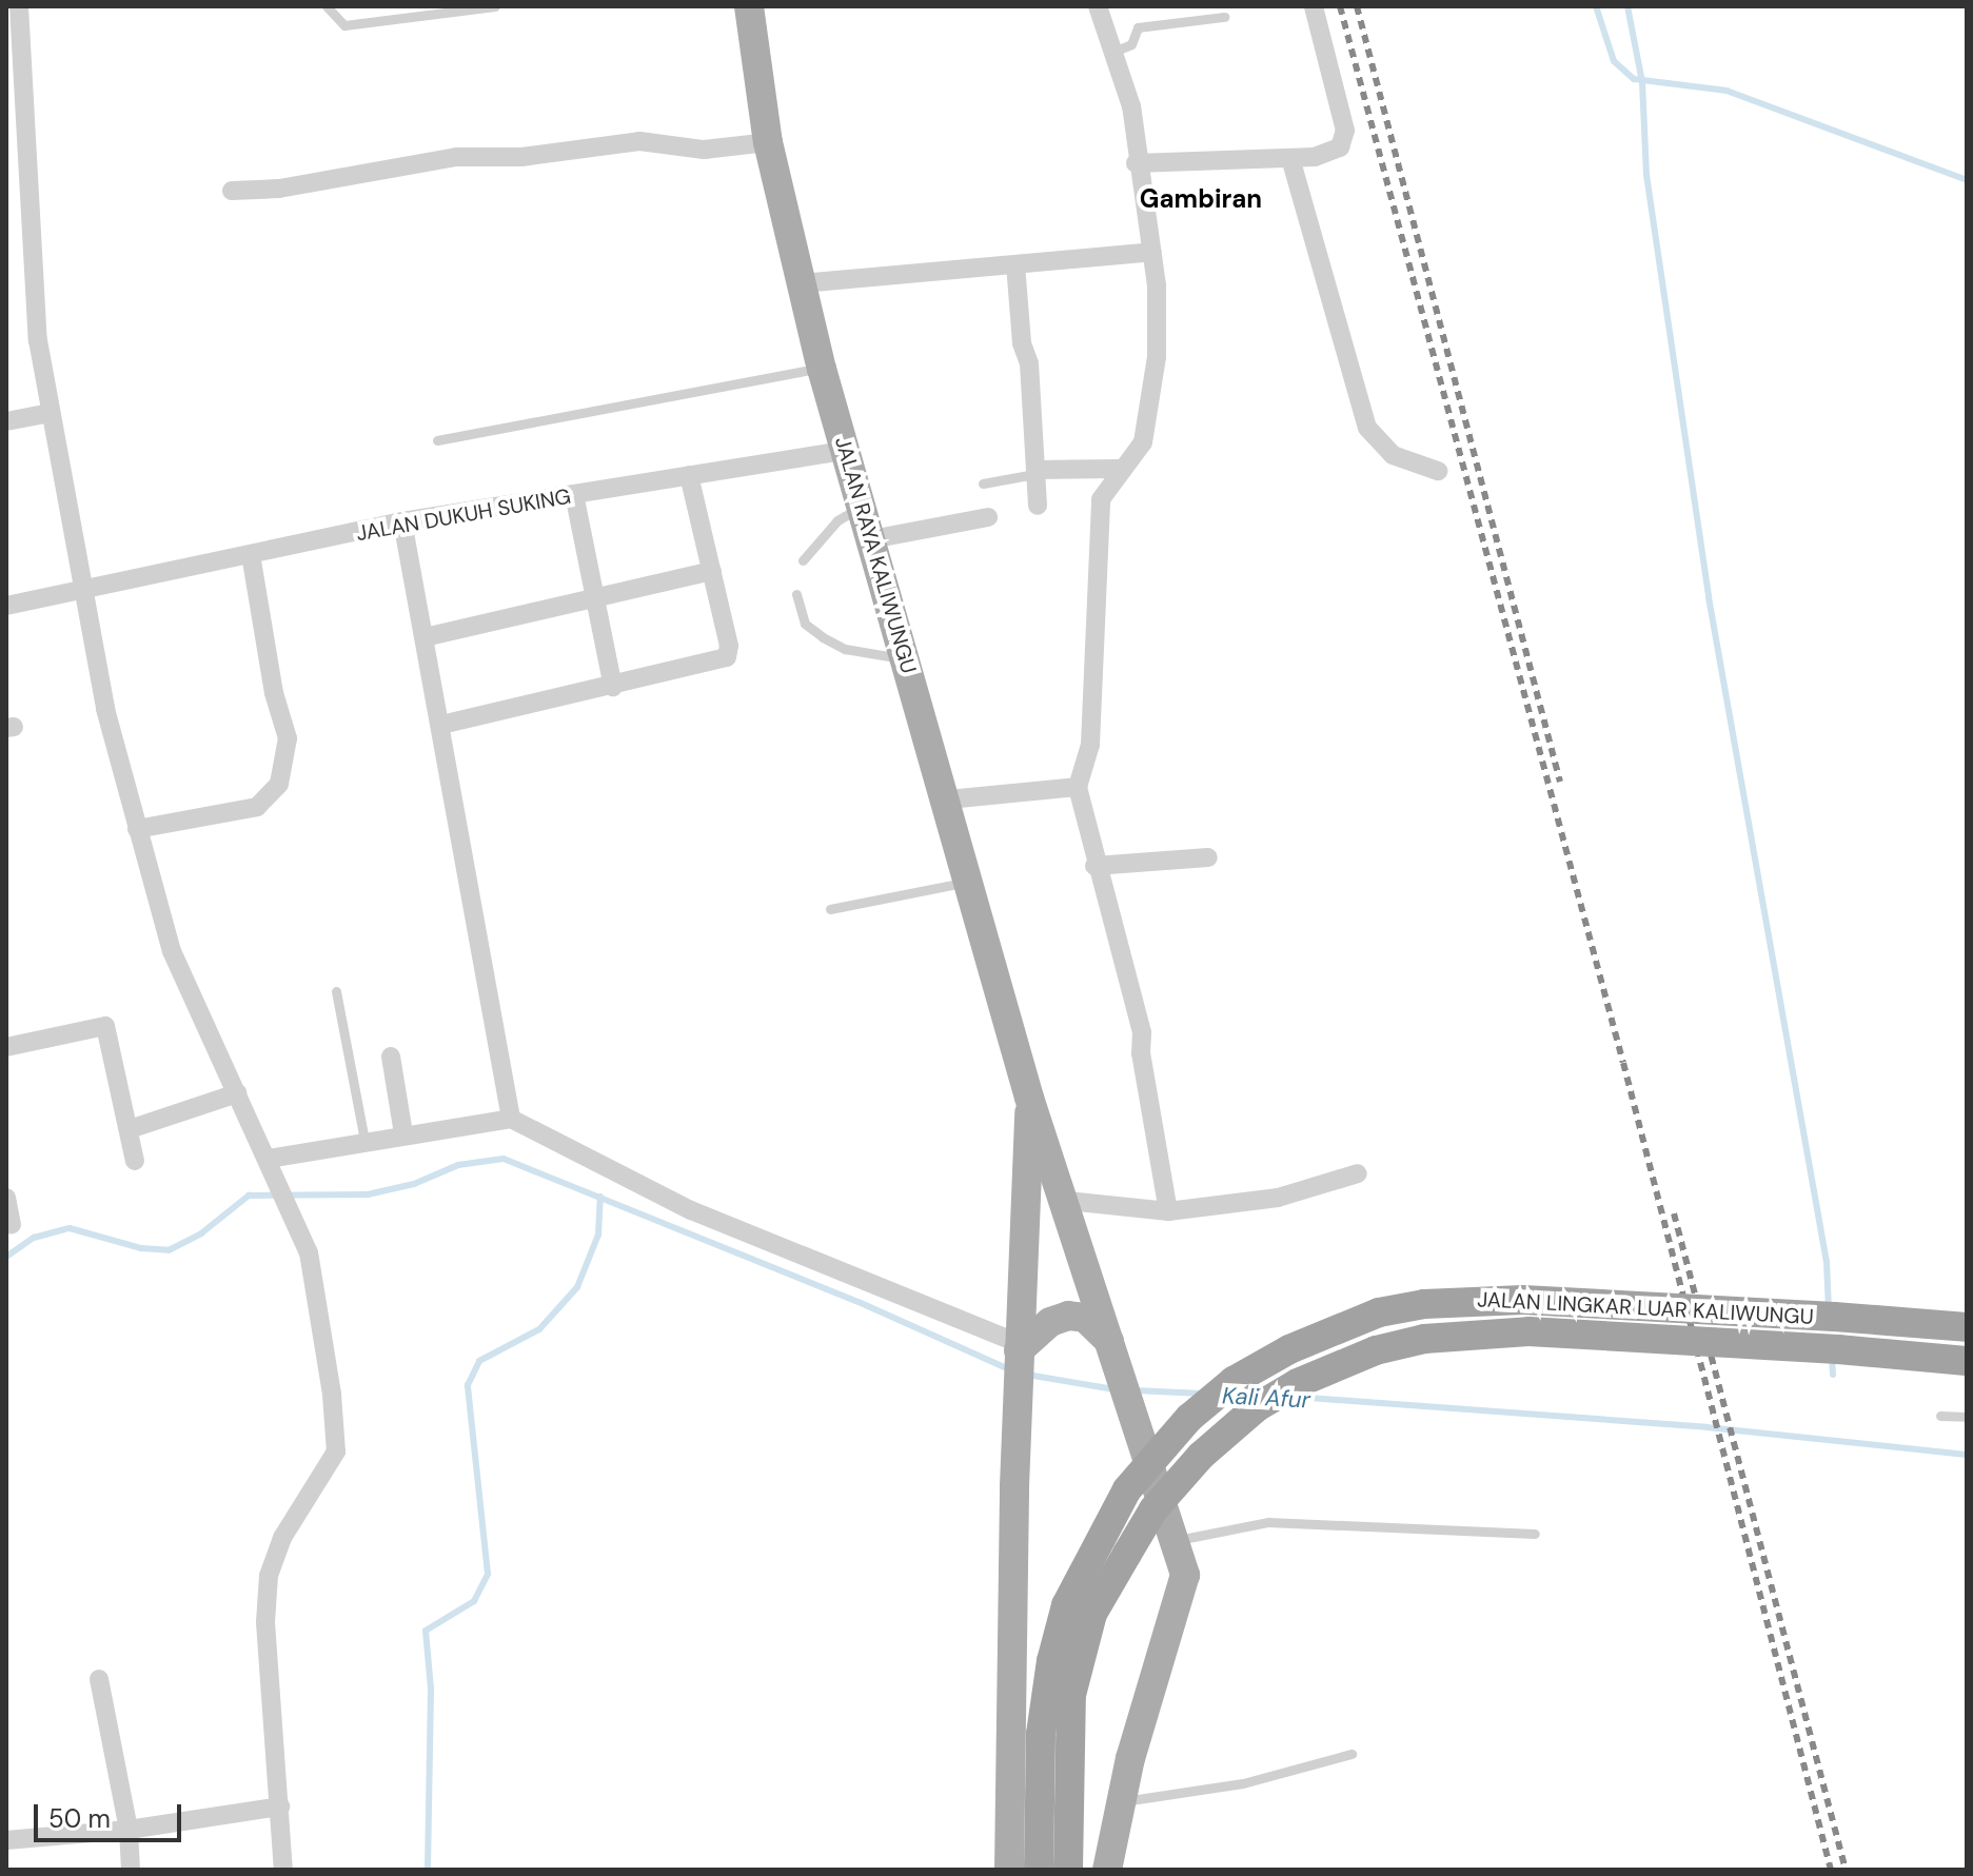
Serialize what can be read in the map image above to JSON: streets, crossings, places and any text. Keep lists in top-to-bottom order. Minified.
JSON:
{"streets":{"highway":["JALAN LINGKAR LUAR KALIWUNGU"],"main road":["JALAN RAYA KALIWUNGU"],"street":["JALAN DUKUH SUKING"]},"crossings":[["JALAN DUKUH SUKING","JALAN RAYA KALIWUNGU"]],"districts":["Gambiran"],"water":["Kali Afur"],"scale_bar":"50 m"}
